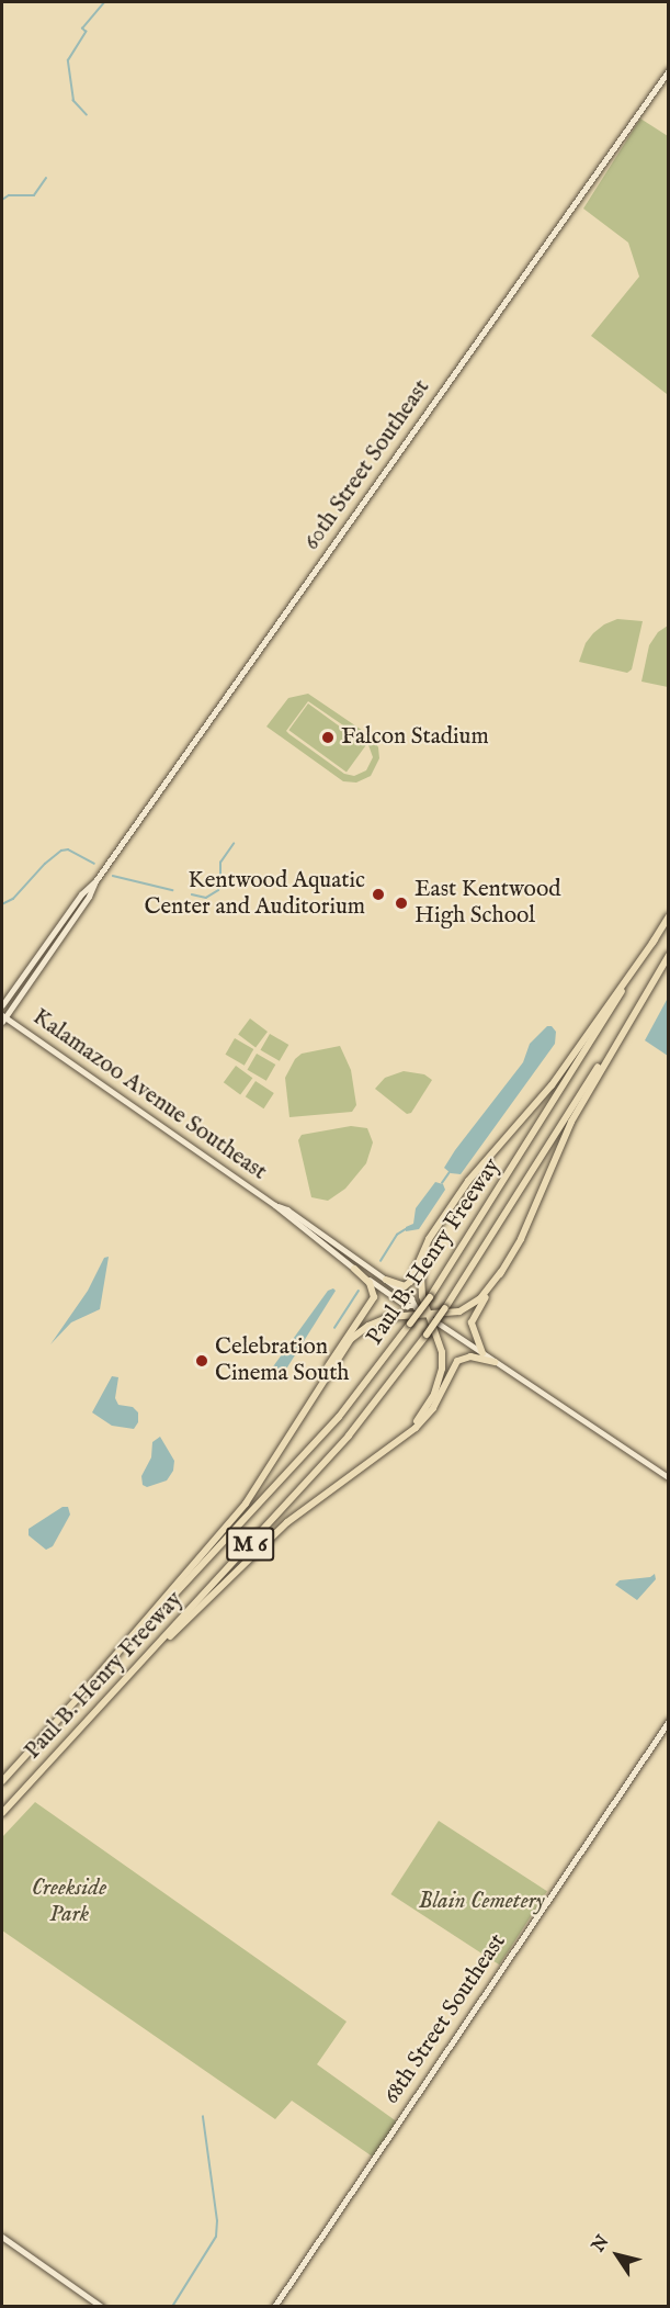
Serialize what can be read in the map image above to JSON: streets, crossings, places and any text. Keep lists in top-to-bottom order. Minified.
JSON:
{"streets":{"highway":["Paul B. Henry Freeway","M 6"],"main road":["60th Street Southeast","Kalamazoo Avenue Southeast","68th Street Southeast"]},"crossings":[["60th Street Southeast","Kalamazoo Avenue Southeast"]],"parks":["Creekside Park","Blain Cemetery"],"places":["Falcon Stadium","Kentwood Aquatic Center and Auditorium","East Kentwood High School","Celebration Cinema South"],"north":"top left"}
